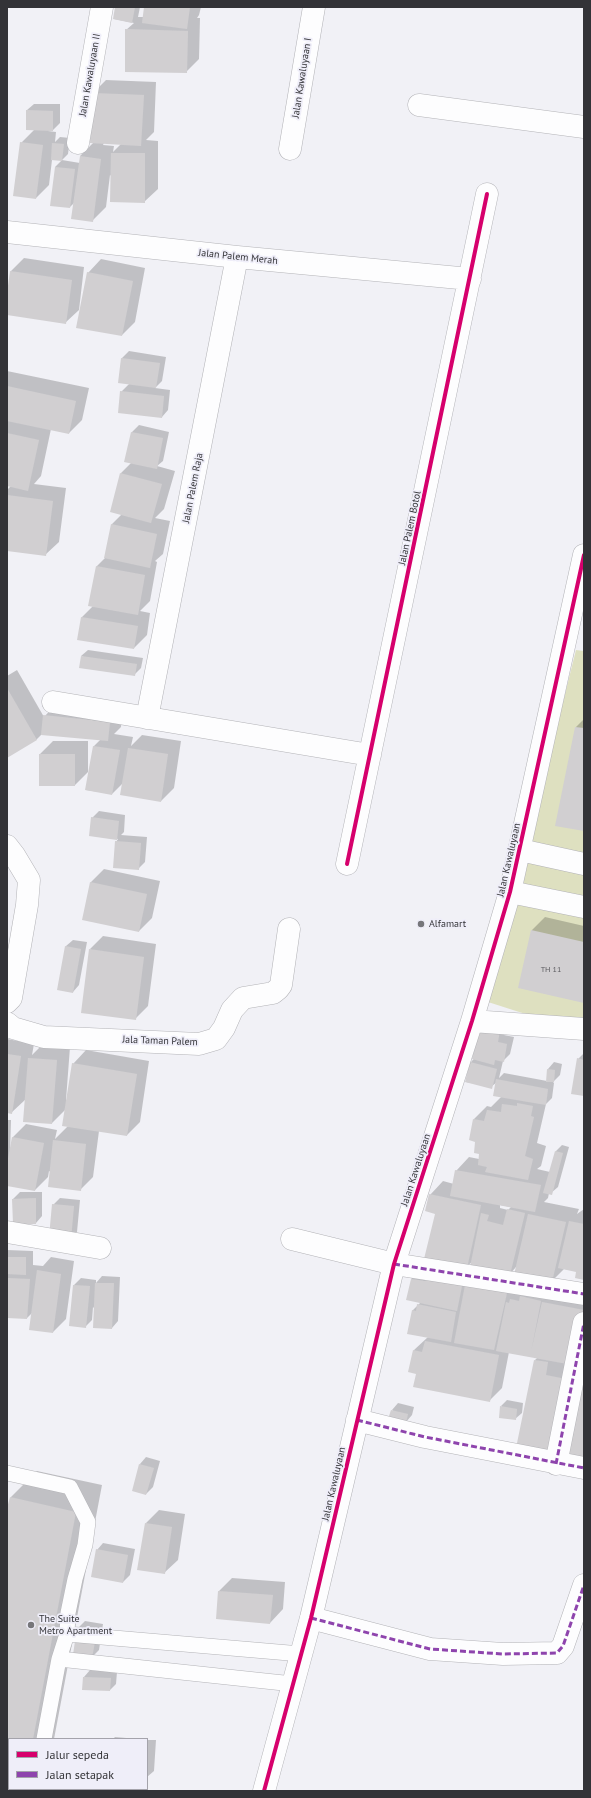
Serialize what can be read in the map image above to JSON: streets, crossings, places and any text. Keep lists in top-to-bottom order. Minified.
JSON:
{"streets":{"street":["Jalan Kawaluyaan II","Jalan Kawaluyaan I","Jalan Palem Merah","Jalan Palem Raja","Jalan Palem Botol","Jalan Kawaluyaan","Jala Taman Palem"]},"crossings":[["Jalan Palem Merah","Jalan Palem Raja"],["Jalan Palem Merah","Jalan Palem Botol"]],"places":["Alfamart","The Suite Metro Apartment"],"house_numbers":["TH 11"],"legend":["Jalur sepeda","Jalan setapak"]}
